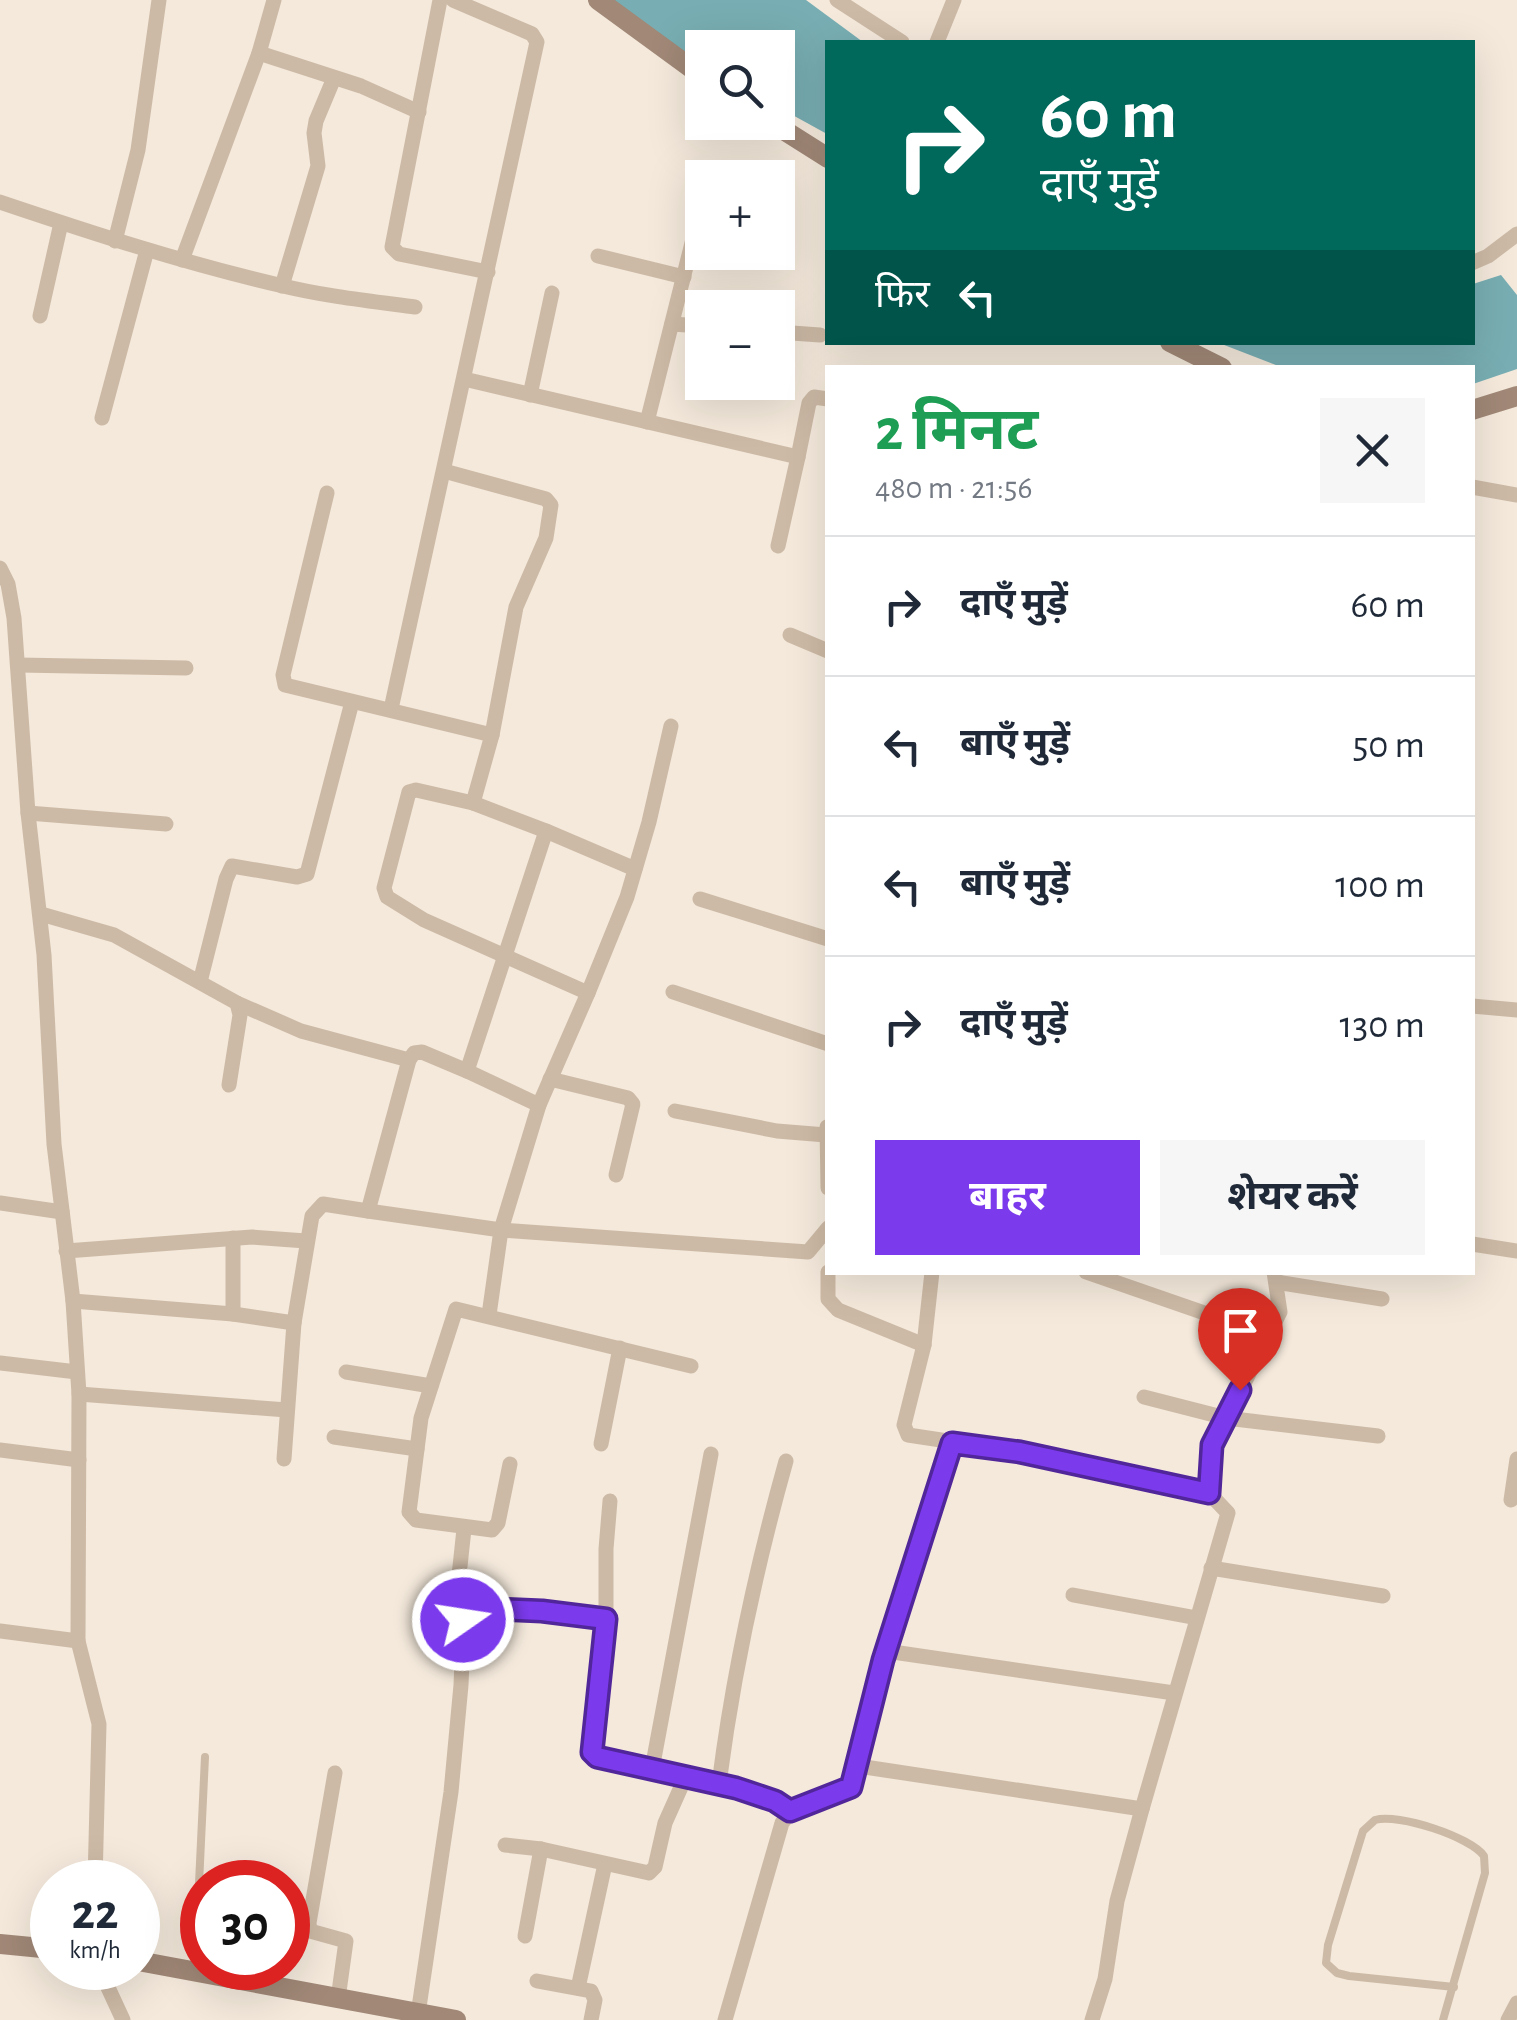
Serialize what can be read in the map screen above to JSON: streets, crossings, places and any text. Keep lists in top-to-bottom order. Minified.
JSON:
{"page":{"map_buttons":["+","−"],"turn":["60 m","दाएँ मुड़ें"],"then":"फिर","heading":["2 मिनट","480 m · 21:56"],"list":[{"name":"दाएँ मुड़ें","value":"60 m"},{"name":"बाएँ मुड़ें","value":"50 m"},{"name":"बाएँ मुड़ें","value":"100 m"},{"name":"दाएँ मुड़ें","value":"130 m"}],"buttons":["बाहर","शेयर करें"],"speed":"22 km/h","limit":"30"}}
